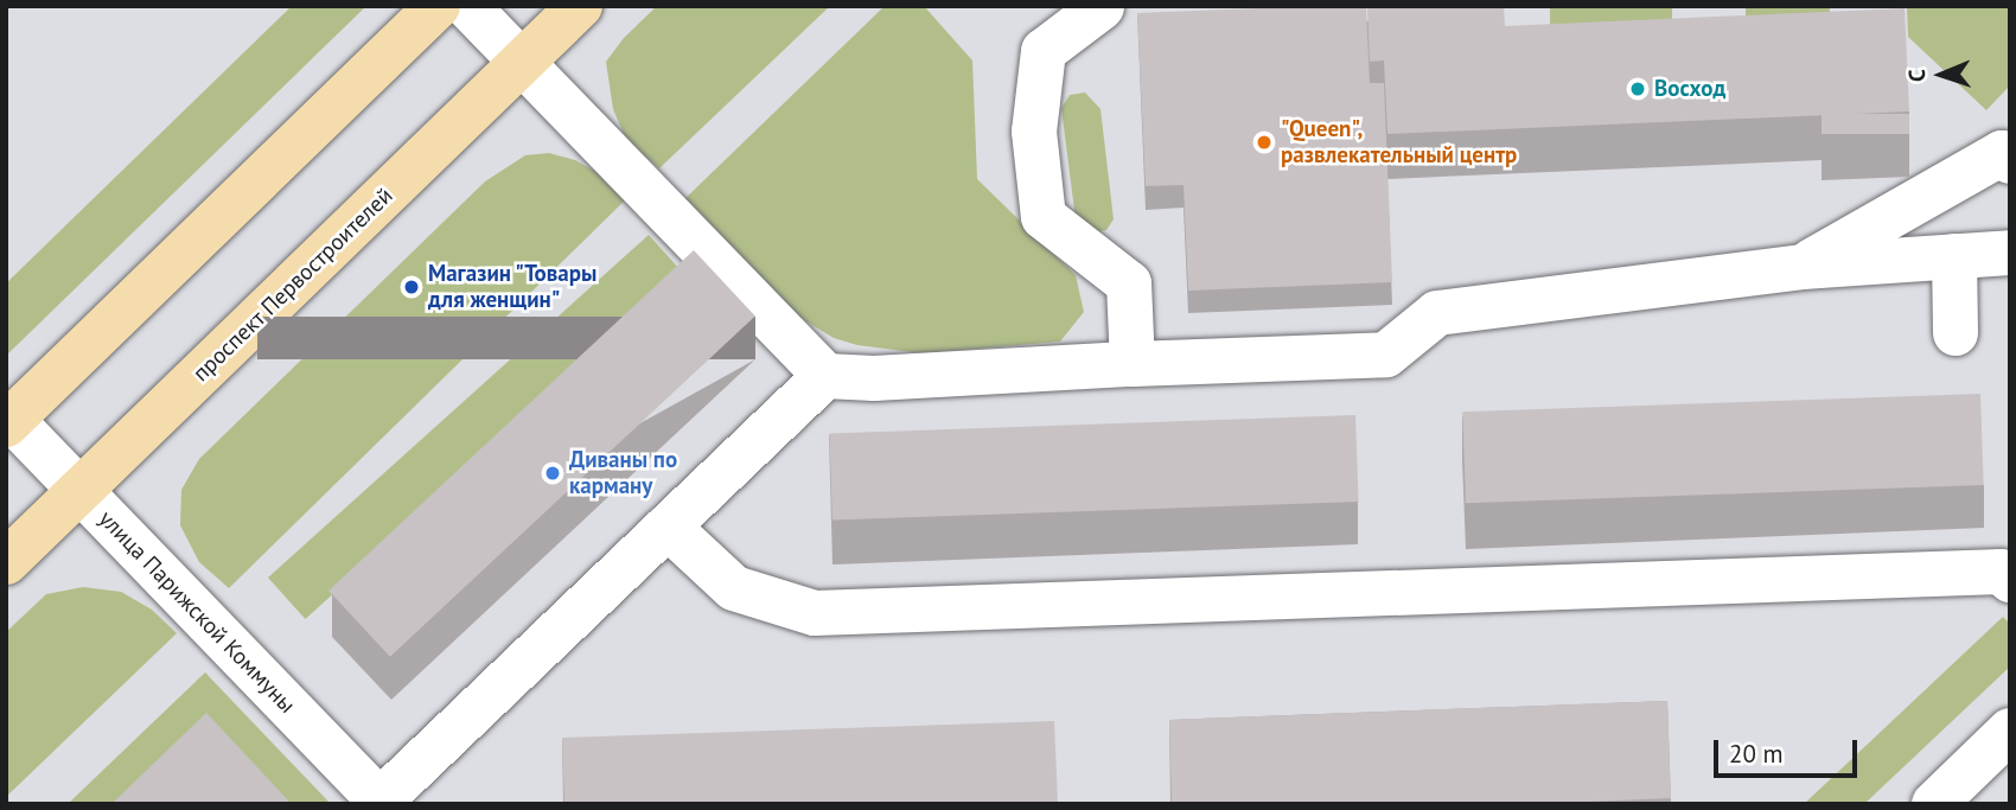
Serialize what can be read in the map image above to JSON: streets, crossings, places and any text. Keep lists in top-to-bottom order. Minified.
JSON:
{"streets":{"main road":["проспект Первостроителей"],"street":["улица Парижской Коммуны"]},"crossings":[["проспект Первостроителей","улица Парижской Коммуны"]],"places":["Восход","\"Queen\", развлекательный центр","Магазин \"Товары для женщин\"","Диваны по карману"],"scale_bar":"20 m","north":"left"}
